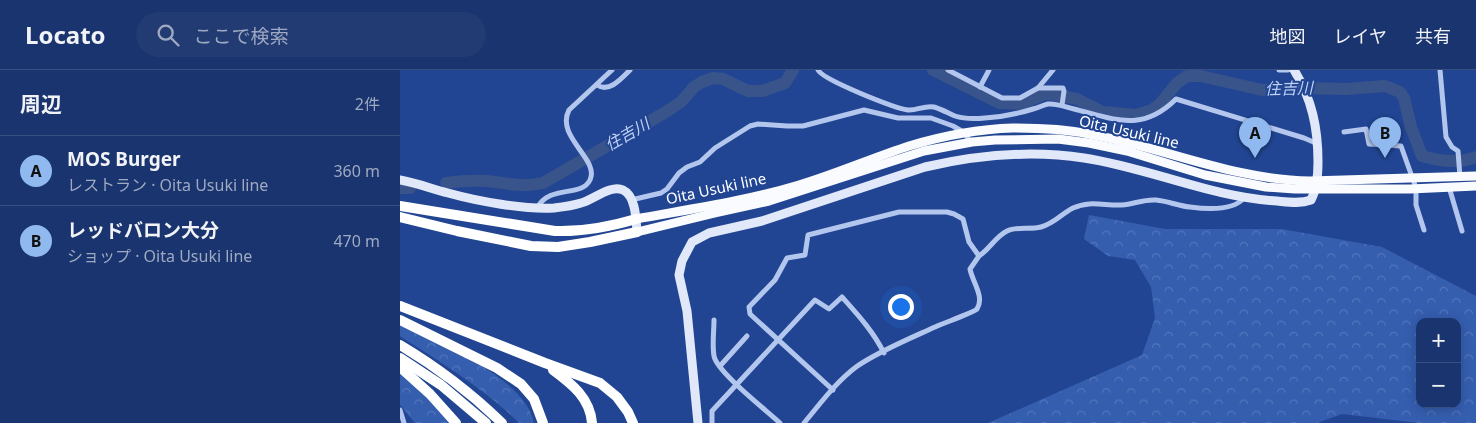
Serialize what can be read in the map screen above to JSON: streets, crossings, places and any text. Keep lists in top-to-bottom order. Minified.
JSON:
{"streets":{"main road":["Oita Usuki line"]},"water":["住吉川"],"page":{"header":"Locato","search":"ここで検索","nav":["地図","レイヤ","共有"],"heading":["周辺","2件"],"pins":["A","B"],"list":[{"mark":"A","name":"MOS Burger","note":"レストラン · Oita Usuki line","value":"360 m"},{"mark":"B","name":"レッドバロン大分","note":"ショップ · Oita Usuki line","value":"470 m"}],"map_buttons":["+","−"]}}
